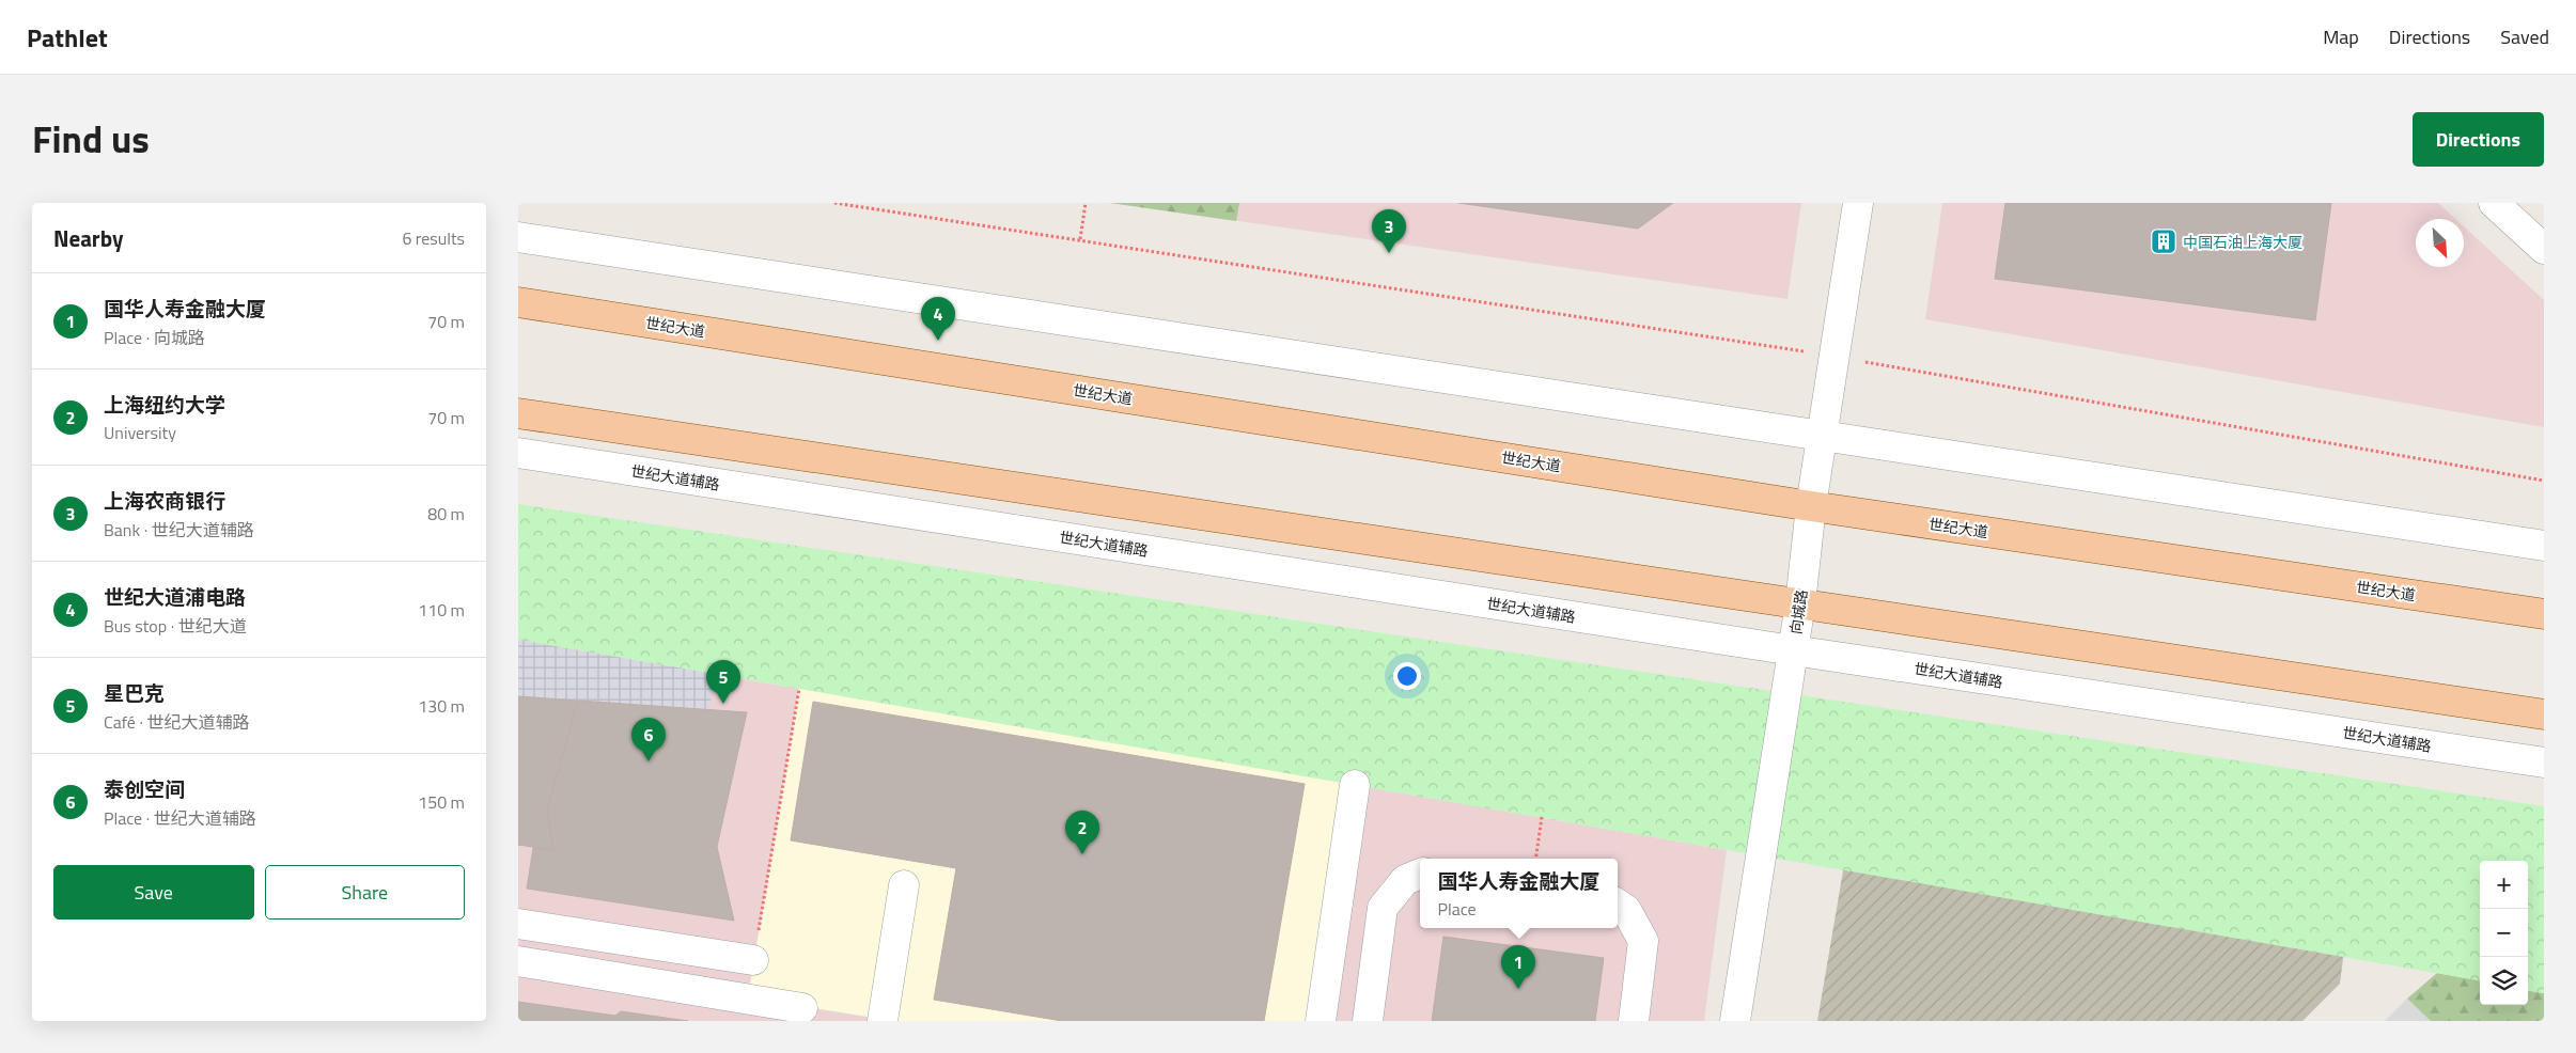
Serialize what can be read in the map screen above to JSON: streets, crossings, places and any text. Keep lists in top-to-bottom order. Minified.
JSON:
{"streets":{"main road":["世纪大道"],"street":["世纪大道辅路","向城路"]},"crossings":[["世纪大道","向城路"],["世纪大道辅路","向城路"]],"places":{"building":["中国石油上海大厦"]},"north":"bottom right","page":{"header":"Pathlet","nav":["Map","Directions","Saved"],"title":"Find us","buttons":["Directions",["Save","Share"]],"heading":["Nearby","6 results"],"pins":["3","4","5","6","2","1"],"list":[{"mark":"1","name":"国华人寿金融大厦","note":"Place · 向城路","value":"70 m"},{"mark":"2","name":"上海纽约大学","note":"University","value":"70 m"},{"mark":"3","name":"上海农商银行","note":"Bank · 世纪大道辅路","value":"80 m"},{"mark":"4","name":"世纪大道浦电路","note":"Bus stop · 世纪大道","value":"110 m"},{"mark":"5","name":"星巴克","note":"Café · 世纪大道辅路","value":"130 m"},{"mark":"6","name":"泰创空间","note":"Place · 世纪大道辅路","value":"150 m"}],"popup":["国华人寿金融大厦","Place"],"map_buttons":["+","−"]}}
